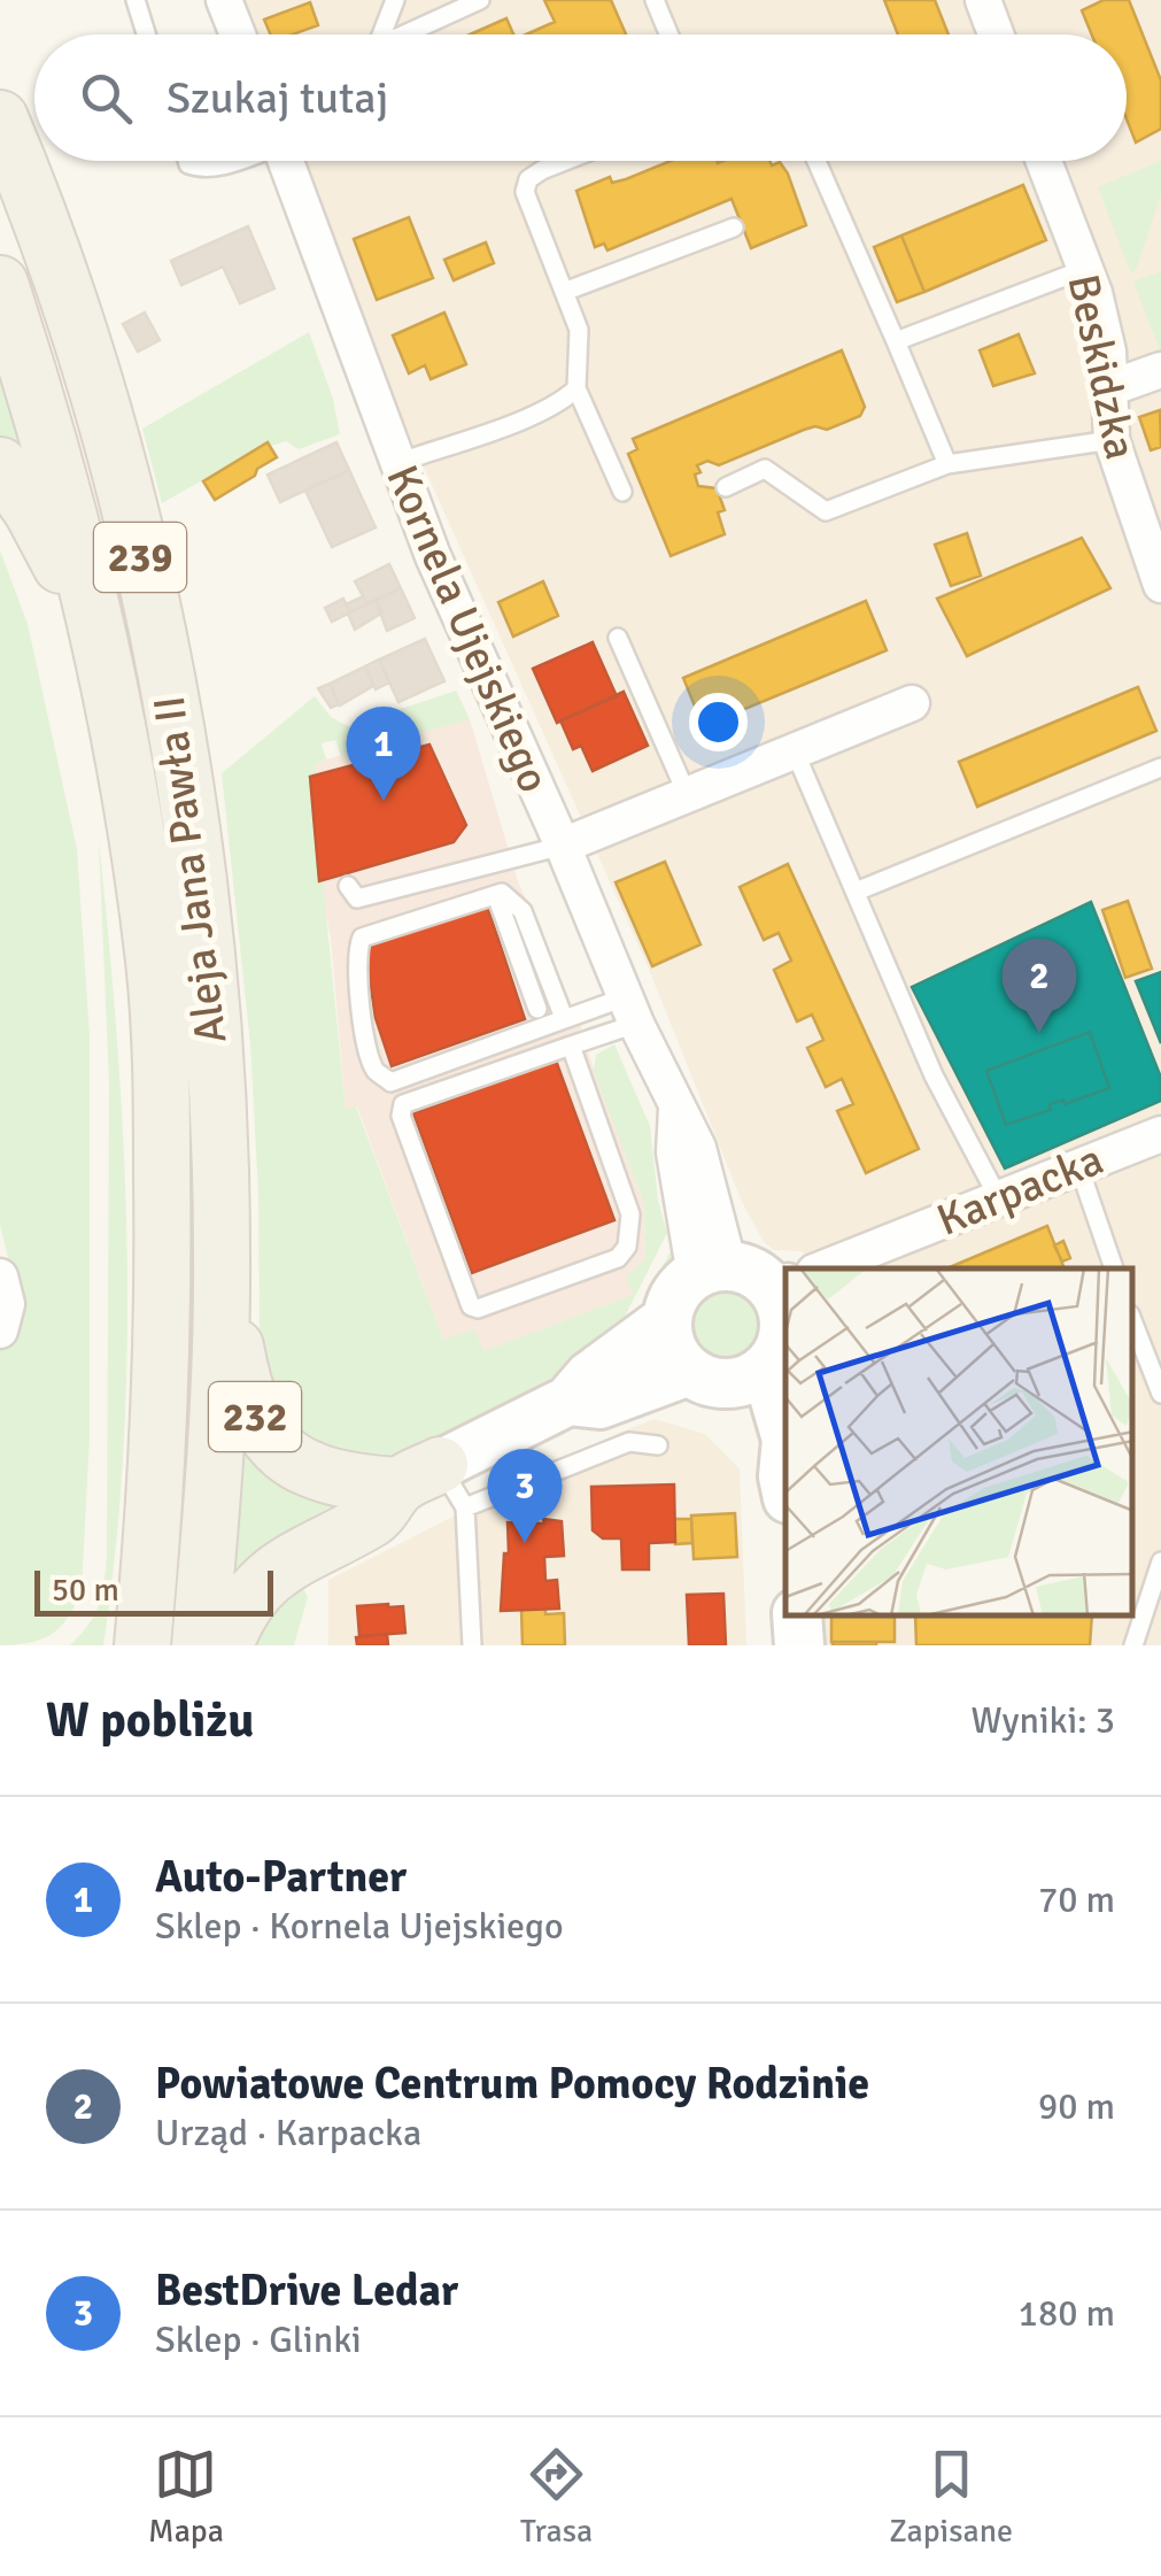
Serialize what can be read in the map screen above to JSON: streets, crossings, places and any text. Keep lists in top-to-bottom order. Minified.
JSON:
{"streets":{"main road":["239","Aleja Jana Pawła II","232"],"street":["Beskidzka","Kornela Ujejskiego","Karpacka"]},"crossings":[["Kornela Ujejskiego","Karpacka"],["Aleja Jana Pawła II","232"]],"scale_bar":"50 m","page":{"search":"Szukaj tutaj","pins":["1","2","3"],"scale":"50 m","heading":["W pobliżu","Wyniki: 3"],"list":[{"mark":"1","name":"Auto-Partner","note":"Sklep · Kornela Ujejskiego","value":"70 m"},{"mark":"2","name":"Powiatowe Centrum Pomocy Rodzinie","note":"Urząd · Karpacka","value":"90 m"},{"mark":"3","name":"BestDrive Ledar","note":"Sklep · Glinki","value":"180 m"}],"nav":["Mapa","Trasa","Zapisane"]}}
